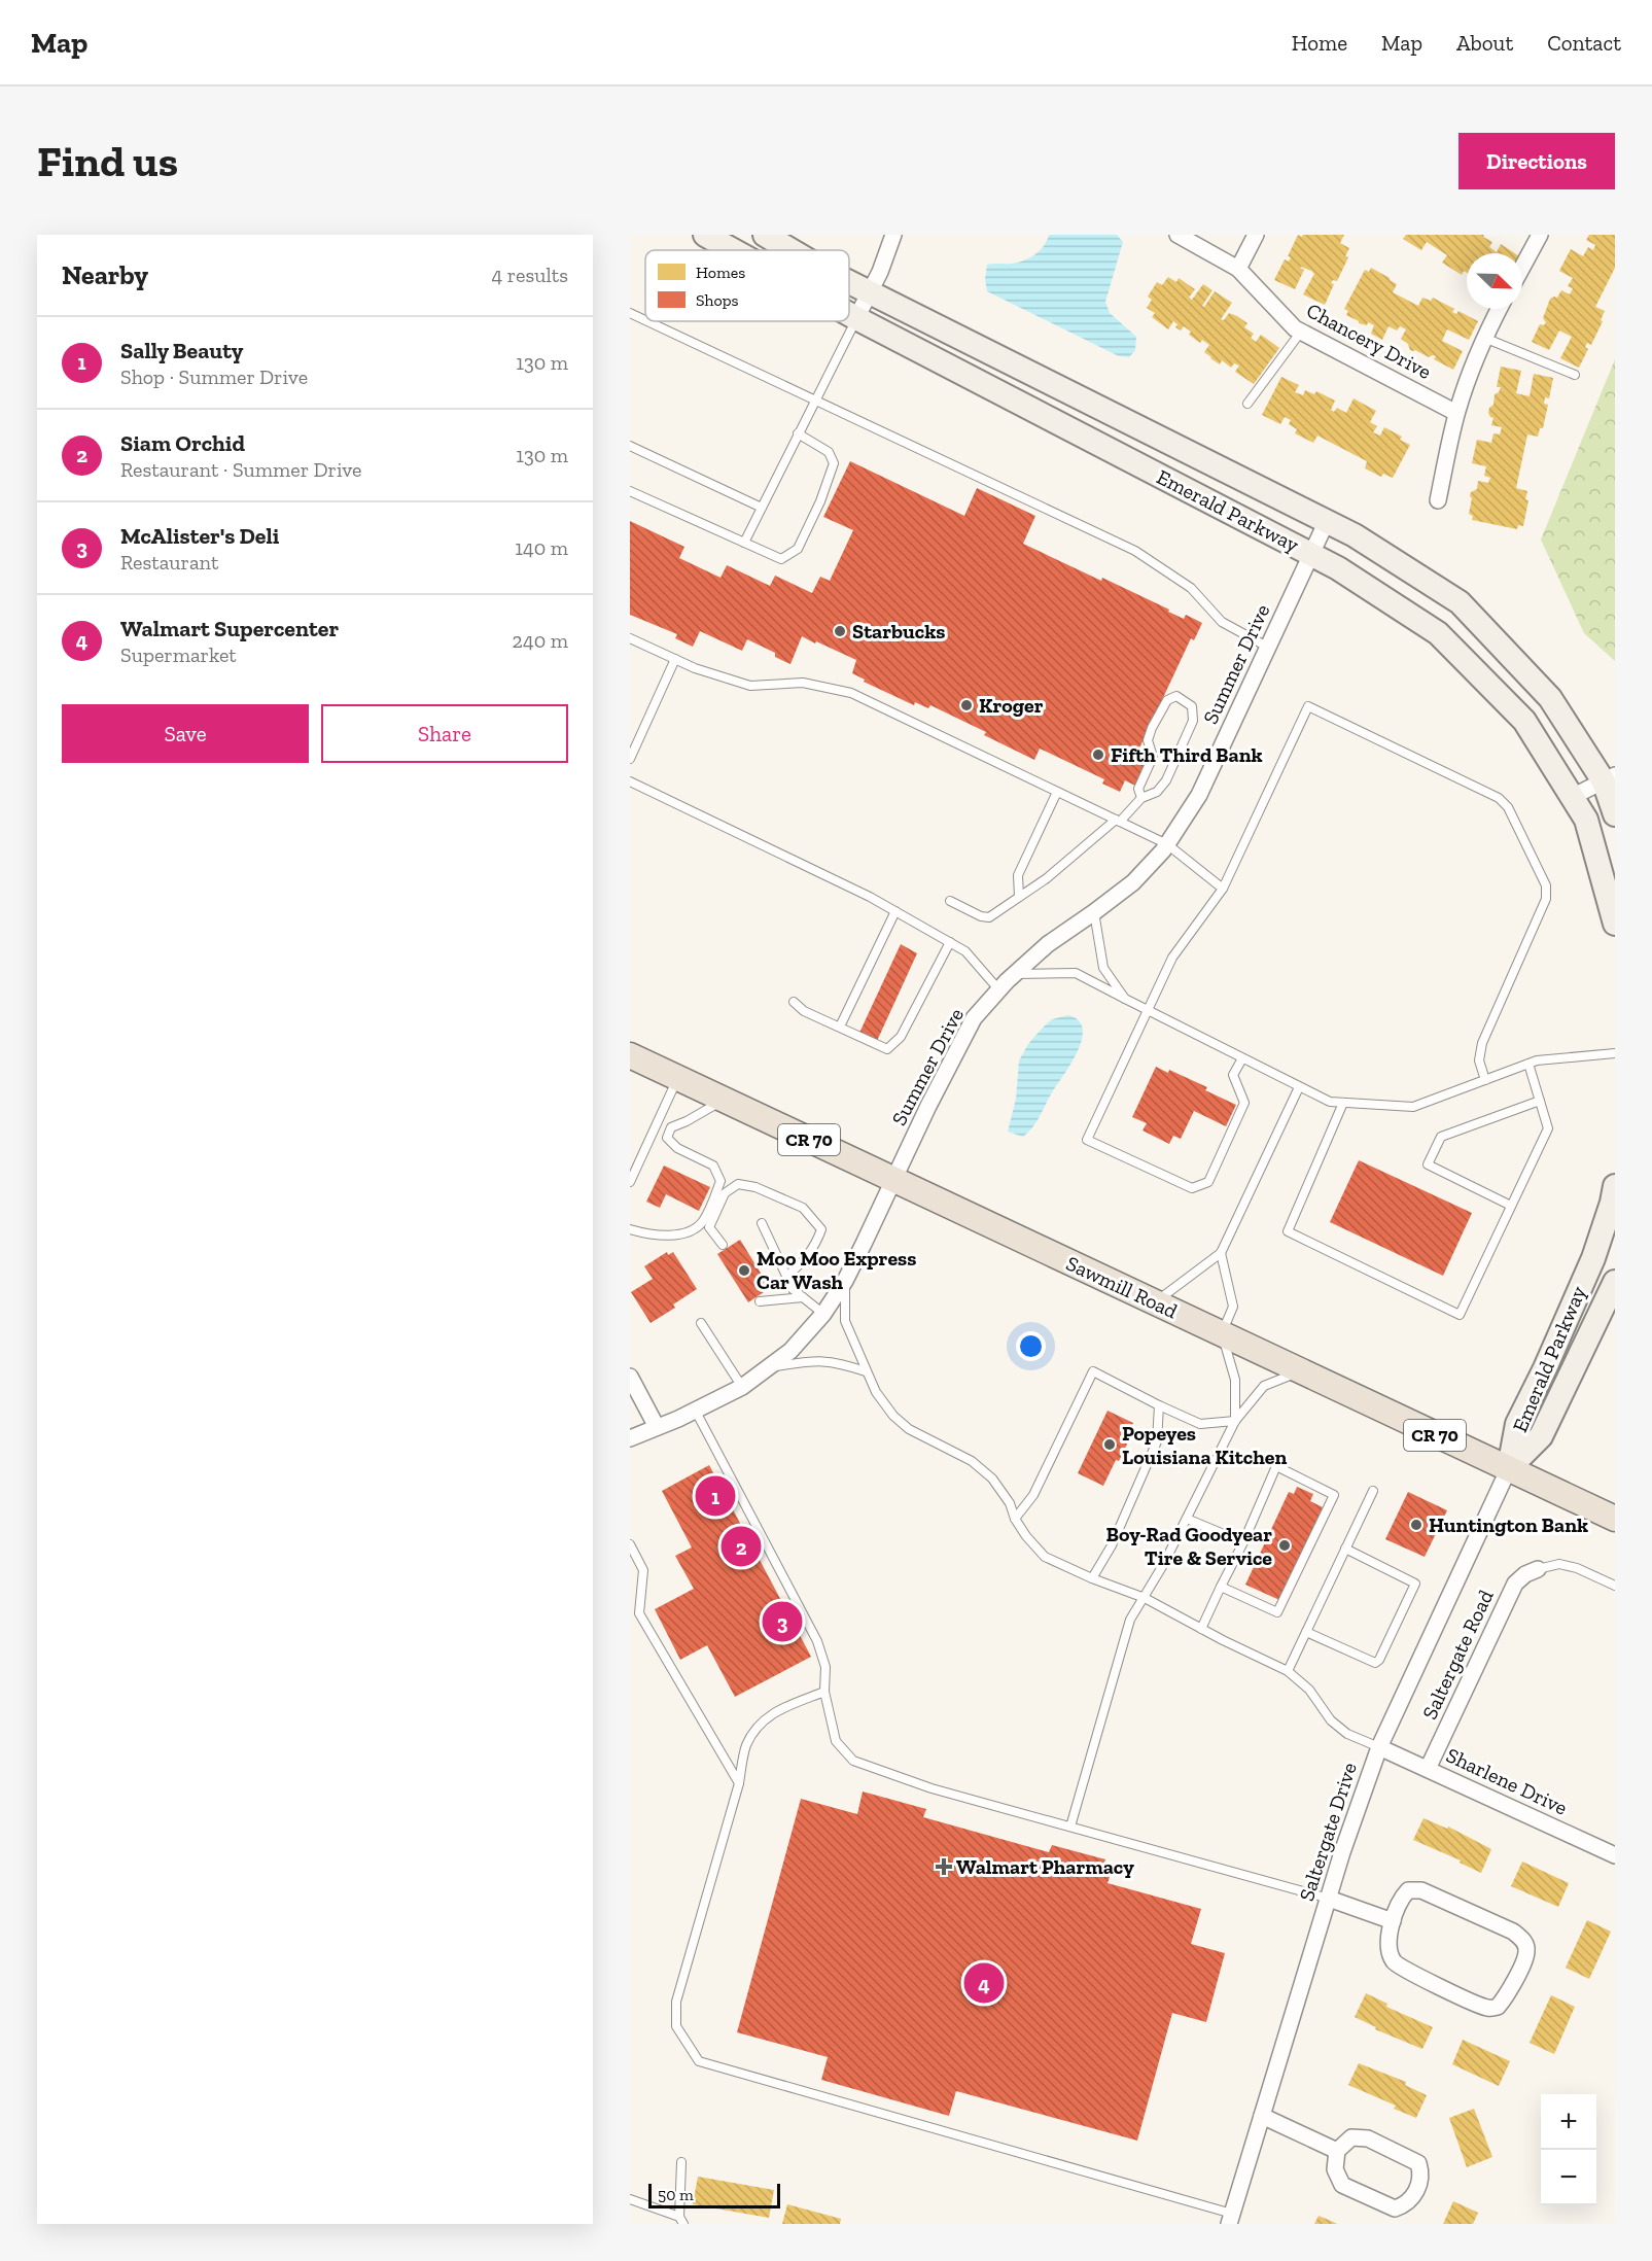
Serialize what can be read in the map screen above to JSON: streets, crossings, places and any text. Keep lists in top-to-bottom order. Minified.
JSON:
{"streets":{"main road":["Emerald Parkway","CR 70","Sawmill Road"],"street":["Chancery Drive","Summer Drive","Saltergate Road","Sharlene Drive","Saltergate Drive"]},"crossings":[["Emerald Parkway","Summer Drive"],["Emerald Parkway","Sawmill Road"],["Emerald Parkway","Saltergate Drive"],["Summer Drive","Sawmill Road"],["Sawmill Road","Saltergate Drive"],["Saltergate Road","Sharlene Drive"],["Sharlene Drive","Saltergate Drive"]],"places":{"other":["Starbucks","Kroger","Fifth Third Bank","Moo Moo Express Car Wash","Popeyes Louisiana Kitchen","Huntington Bank","Boy-Rad Goodyear Tire & Service"],"health":["Walmart Pharmacy"]},"legend":["Homes","Shops"],"scale_bar":"50 m","north":"bottom right","page":{"header":"Map","nav":["Home","Map","About","Contact"],"buttons":["Directions",["Save","Share"]],"title":"Find us","heading":["Nearby","4 results"],"list":[{"mark":"1","name":"Sally Beauty","note":"Shop · Summer Drive","value":"130 m"},{"mark":"2","name":"Siam Orchid","note":"Restaurant · Summer Drive","value":"130 m"},{"mark":"3","name":"McAlister's Deli","note":"Restaurant","value":"140 m"},{"mark":"4","name":"Walmart Supercenter","note":"Supermarket","value":"240 m"}],"pins":["1","2","3","4"],"map_buttons":["+","−"],"scale":"50 m"}}
